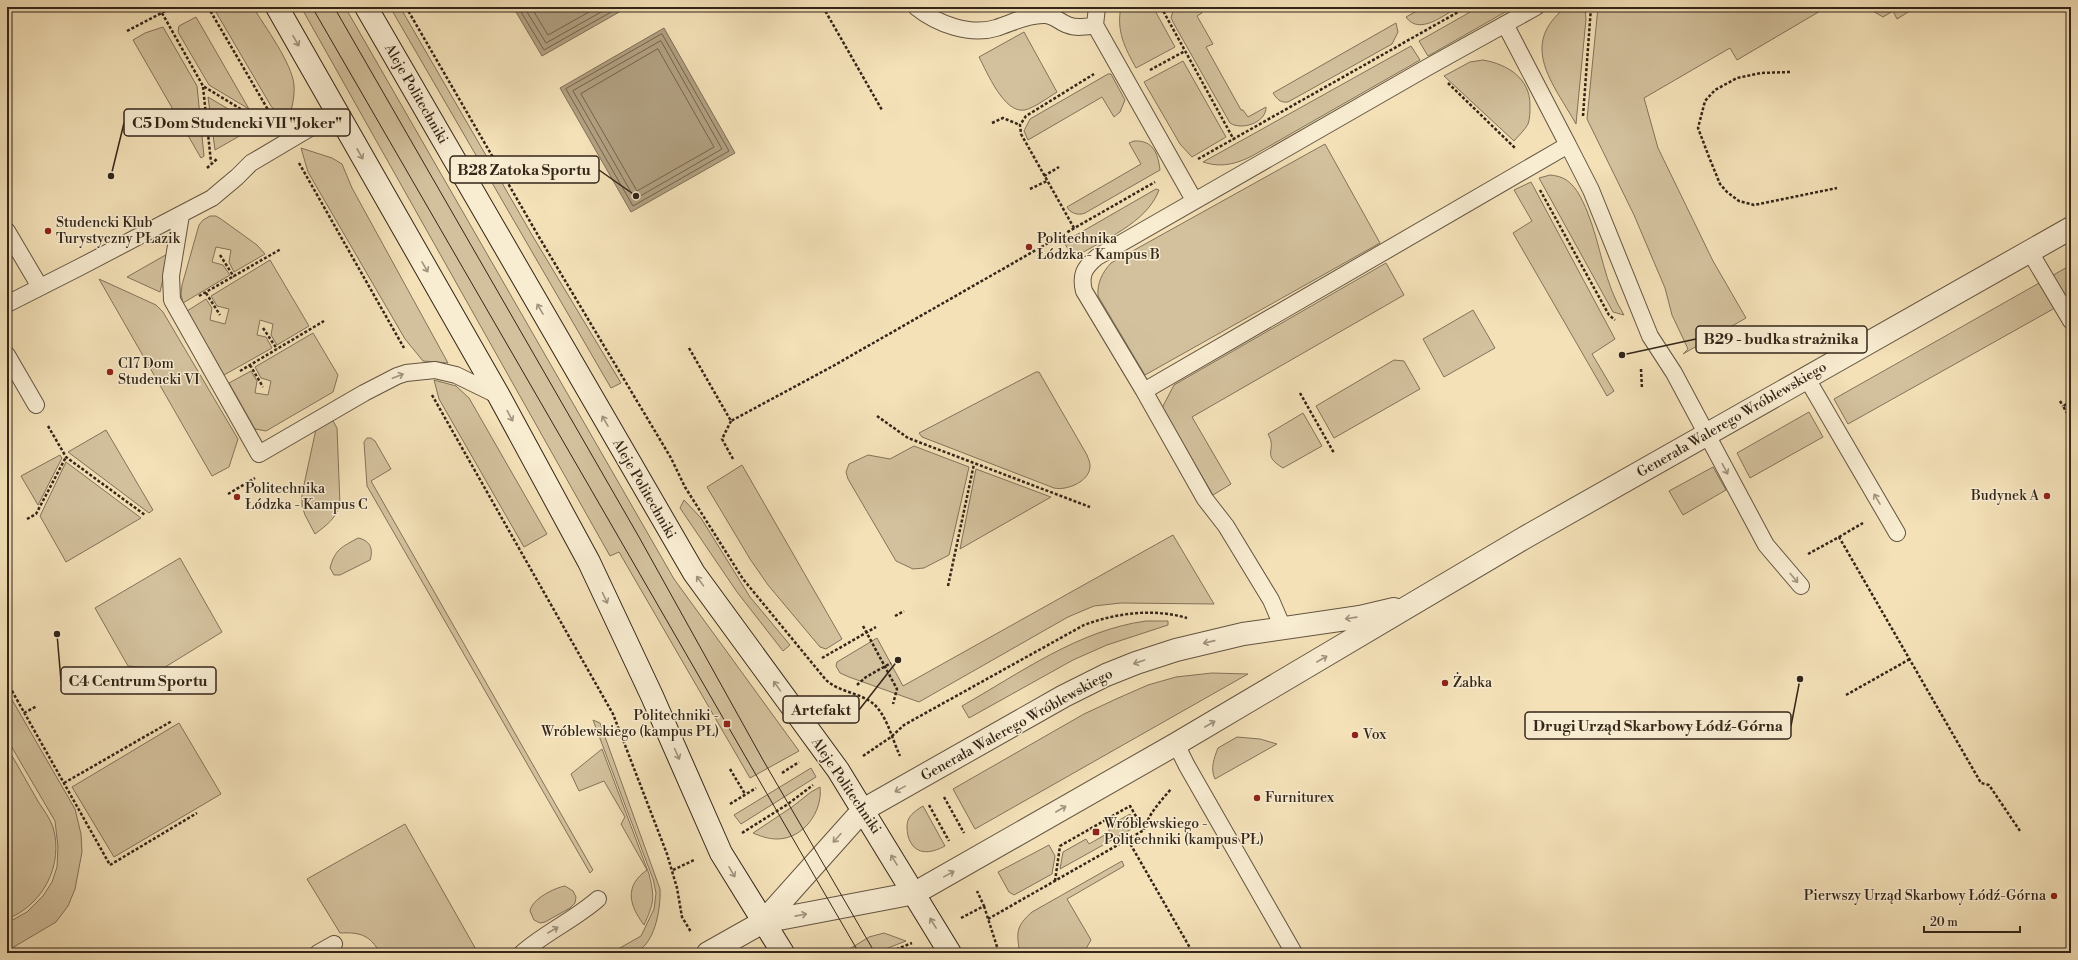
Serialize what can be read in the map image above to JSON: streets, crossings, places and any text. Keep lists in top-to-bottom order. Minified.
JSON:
{"streets":{"street":["Aleje Politechniki","Generała Walerego Wróblewskiego"]},"crossings":[["Aleje Politechniki","Generała Walerego Wróblewskiego"]],"places":{"other":["C5 Dom Studencki VII \"Joker\"","B28 Zatoka Sportu","Studencki Klub Turystyczny PŁazik","Politechnika Łódzka - Kampus B","B29 - budka strażnika","C17 Dom Studencki VI","Budynek A","Politechnika Łódzka - Kampus C","C4 Centrum Sportu","Artefakt","Drugi Urząd Skarbowy Łódź-Górna","Żabka","Vox","Furniturex","Pierwszy Urząd Skarbowy Łódź-Górna"],"transit":["Politechniki - Wróblewskiego (kampus PŁ)","Wróblewskiego - Politechniki (kampus PŁ)"]},"scale_bar":"20 m"}
